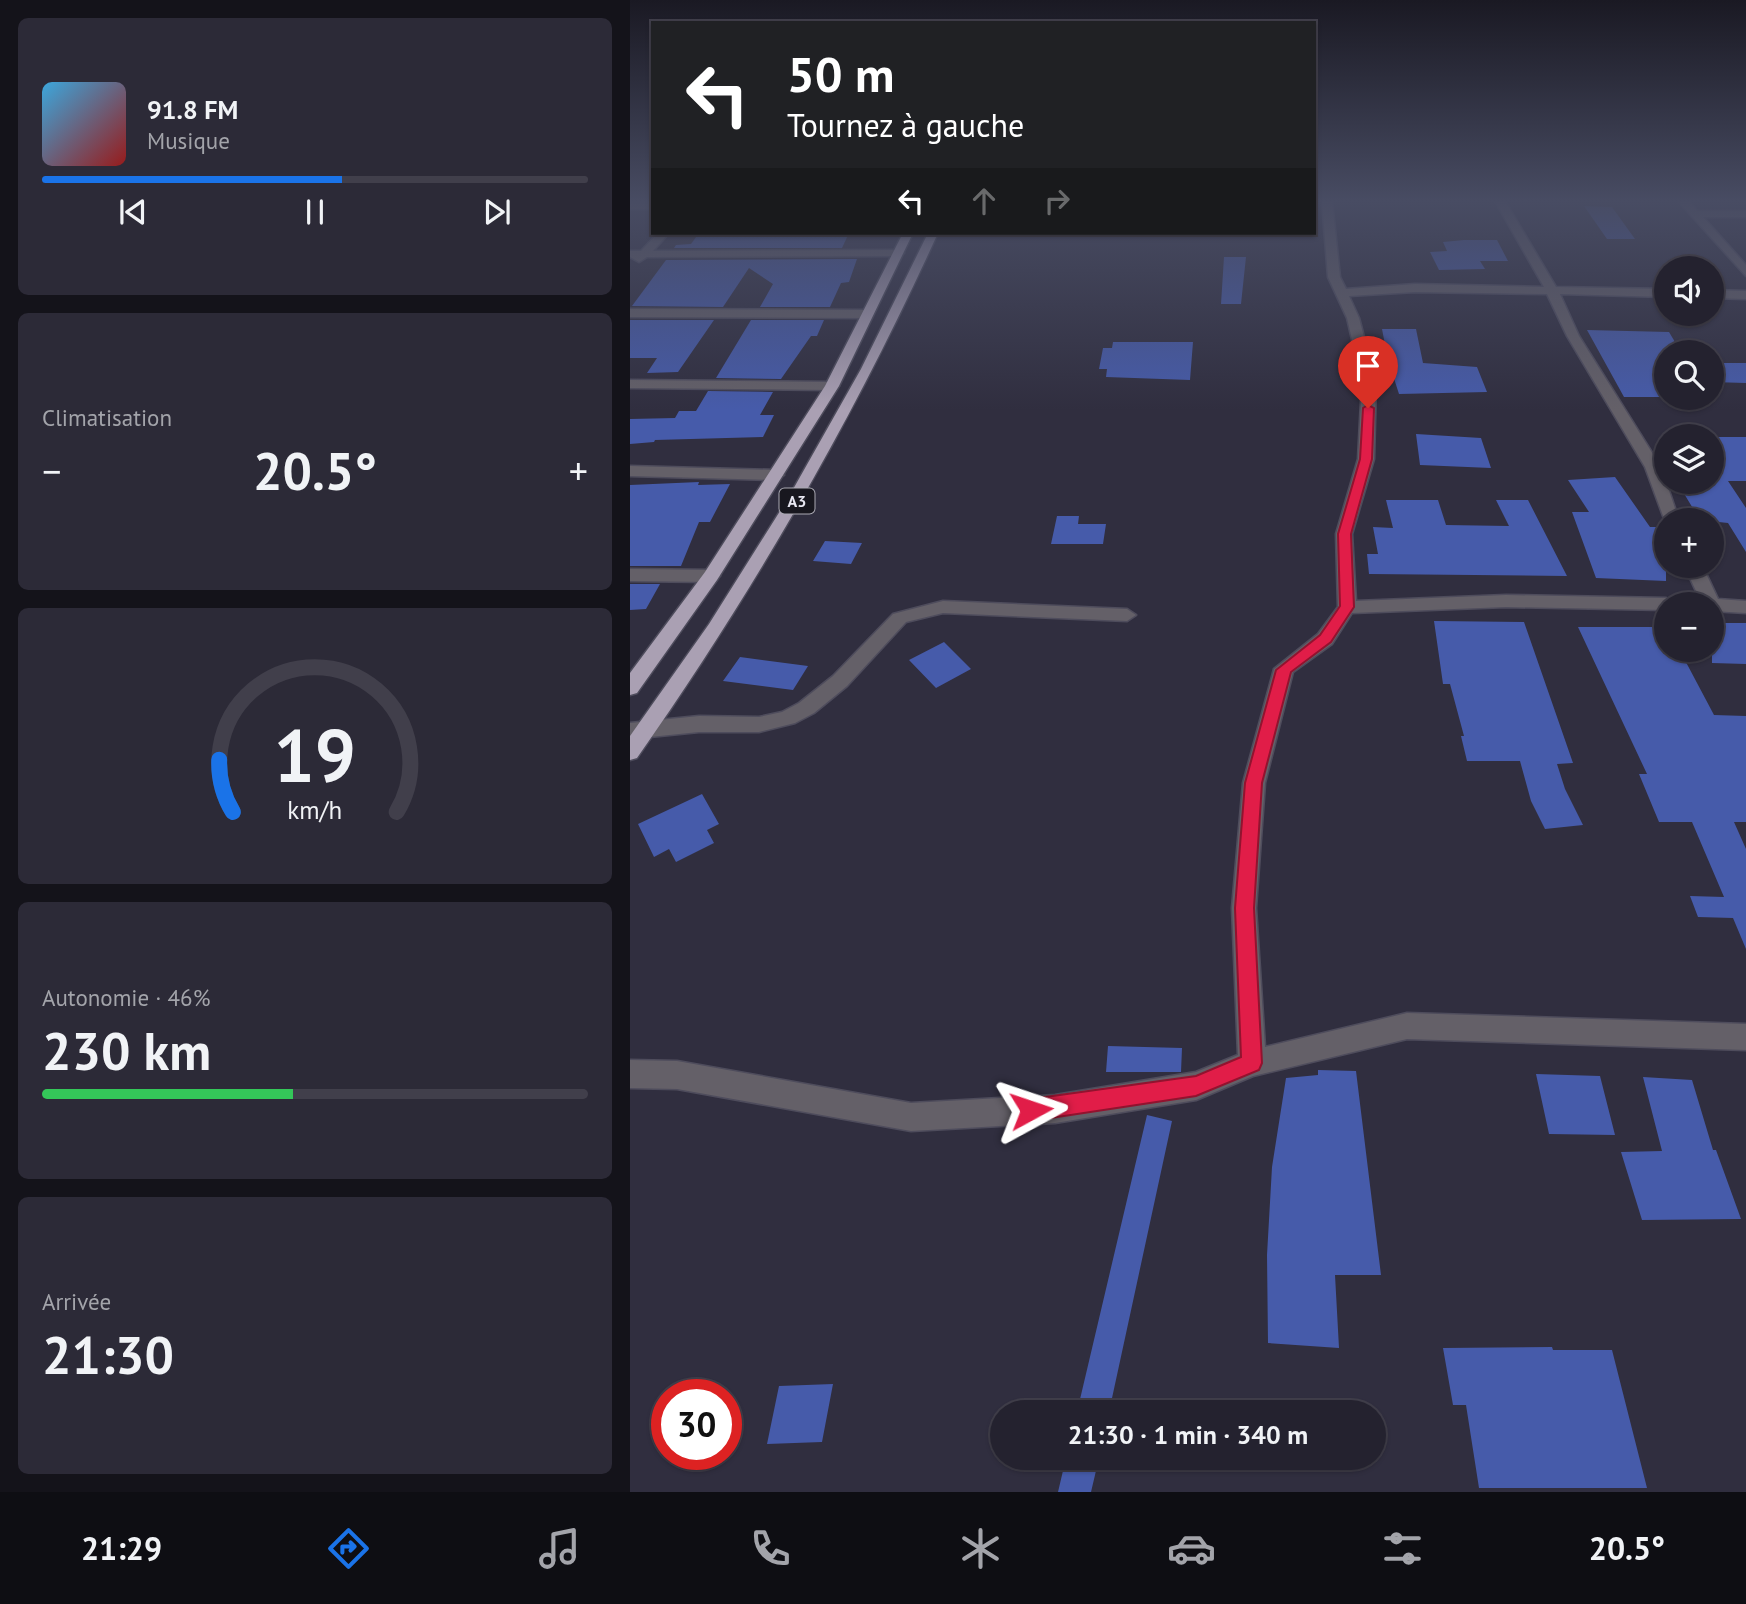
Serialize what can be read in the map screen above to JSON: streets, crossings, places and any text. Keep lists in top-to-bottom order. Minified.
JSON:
{"streets":{"highway":["A3"]},"page":{"turn":["50 m","Tournez à gauche"],"song":["91.8 FM","Musique"],"map_buttons":["+","−"],"tile":["Climatisation",["Autonomie · 46%","230 km"],["Arrivée","21:30"]],"heat":["−","20.5°","+"],"limit":"30","trip":"21:30 · 1 min · 340 m","tabs":["21:29","20.5°"],"gauge":["19","km/h"]}}
